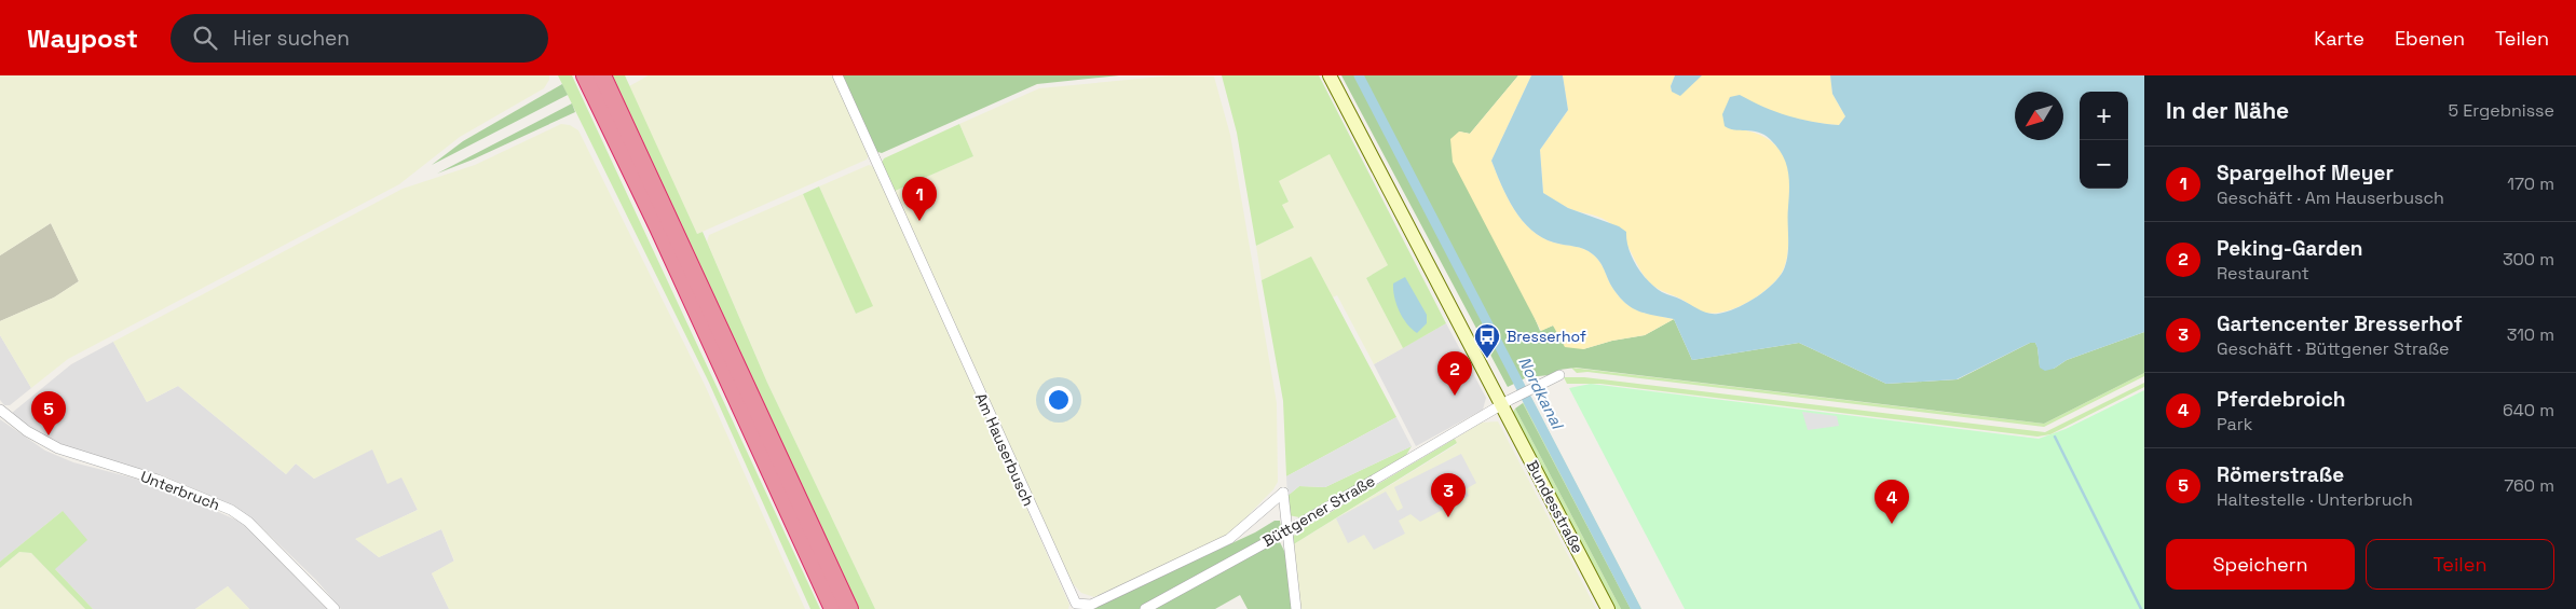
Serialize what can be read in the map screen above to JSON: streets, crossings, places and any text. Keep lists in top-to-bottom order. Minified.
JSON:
{"streets":{"main road":["Bundesstraße"],"street":["Am Hauserbusch","Unterbruch","Büttgener Straße"]},"crossings":[["Am Hauserbusch","Büttgener Straße"],["Bundesstraße","Büttgener Straße"]],"water":["Nordkanal"],"places":{"bus stop":["Bresserhof"]},"north":"bottom left","page":{"header":"Waypost","search":"Hier suchen","nav":["Karte","Ebenen","Teilen"],"heading":["In der Nähe","5 Ergebnisse"],"map_buttons":["+","−"],"list":[{"mark":"1","name":"Spargelhof Meyer","note":"Geschäft · Am Hauserbusch","value":"170 m"},{"mark":"2","name":"Peking-Garden","note":"Restaurant","value":"300 m"},{"mark":"3","name":"Gartencenter Bresserhof","note":"Geschäft · Büttgener Straße","value":"310 m"},{"mark":"4","name":"Pferdebroich","note":"Park","value":"640 m"},{"mark":"5","name":"Römerstraße","note":"Haltestelle · Unterbruch","value":"760 m"}],"pins":["1","2","5","3","4"],"buttons":["Speichern","Teilen"]}}
